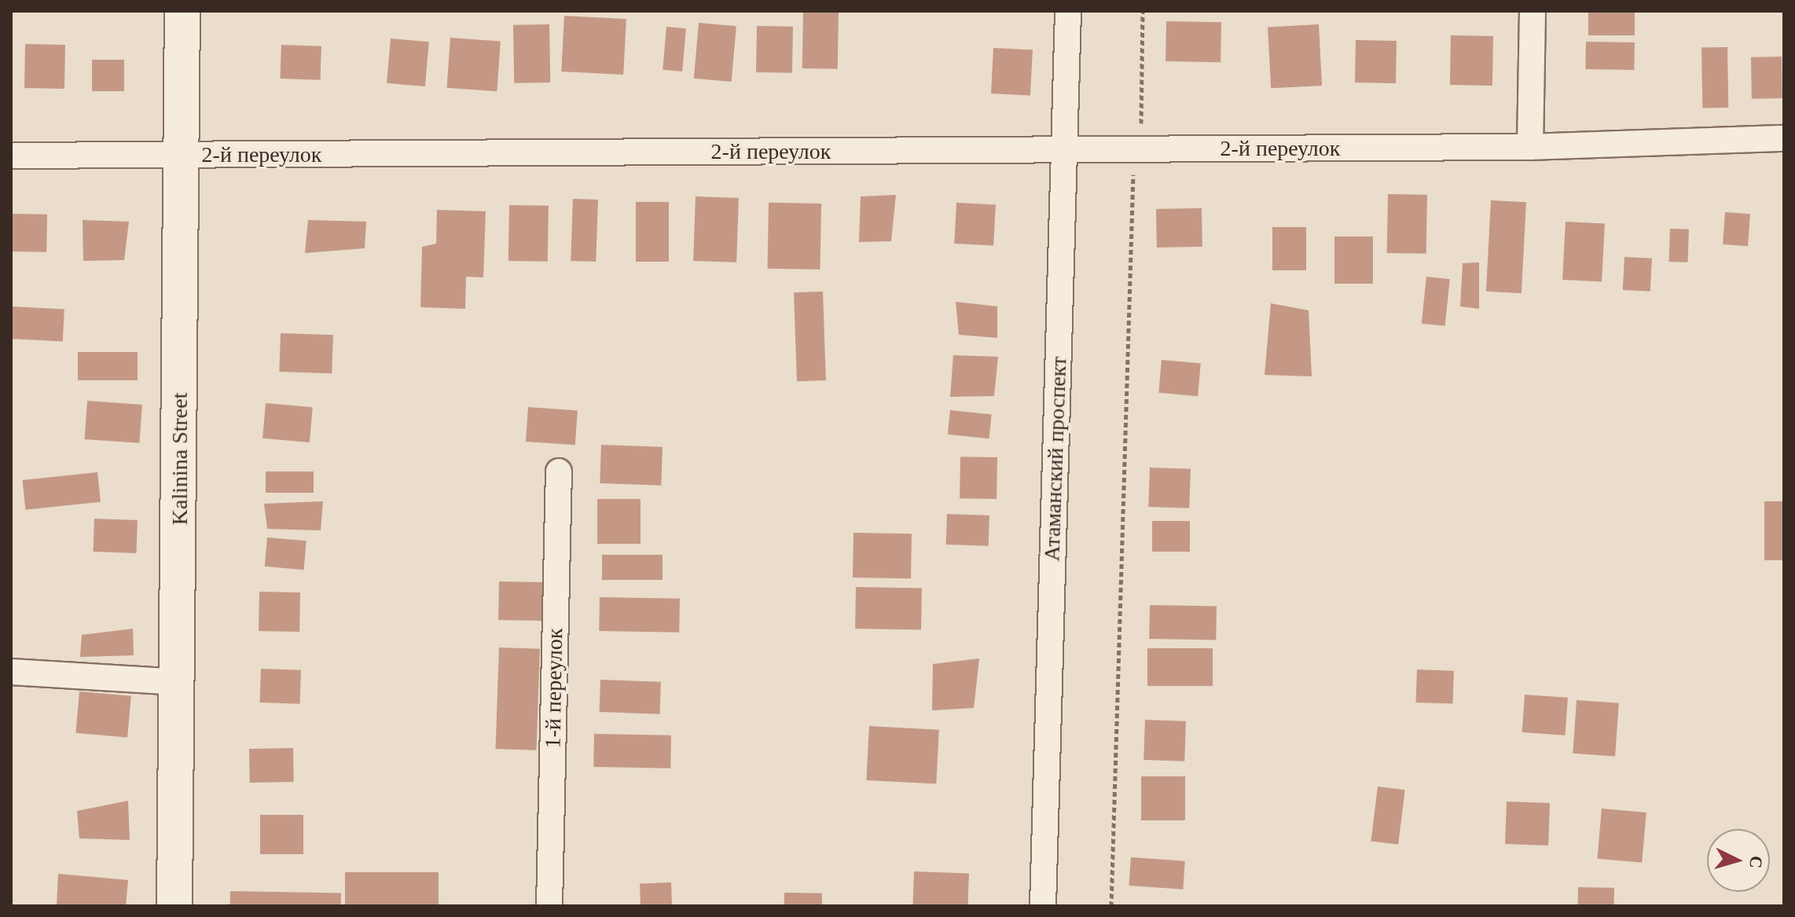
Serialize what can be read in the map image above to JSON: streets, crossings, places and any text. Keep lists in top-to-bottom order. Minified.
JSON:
{"streets":{"main road":["Kalinina Street"],"street":["2-й переулок","Атаманский проспект","1-й переулок"]},"crossings":[["2-й переулок","Kalinina Street"],["2-й переулок","Атаманский проспект"]],"north":"right"}
